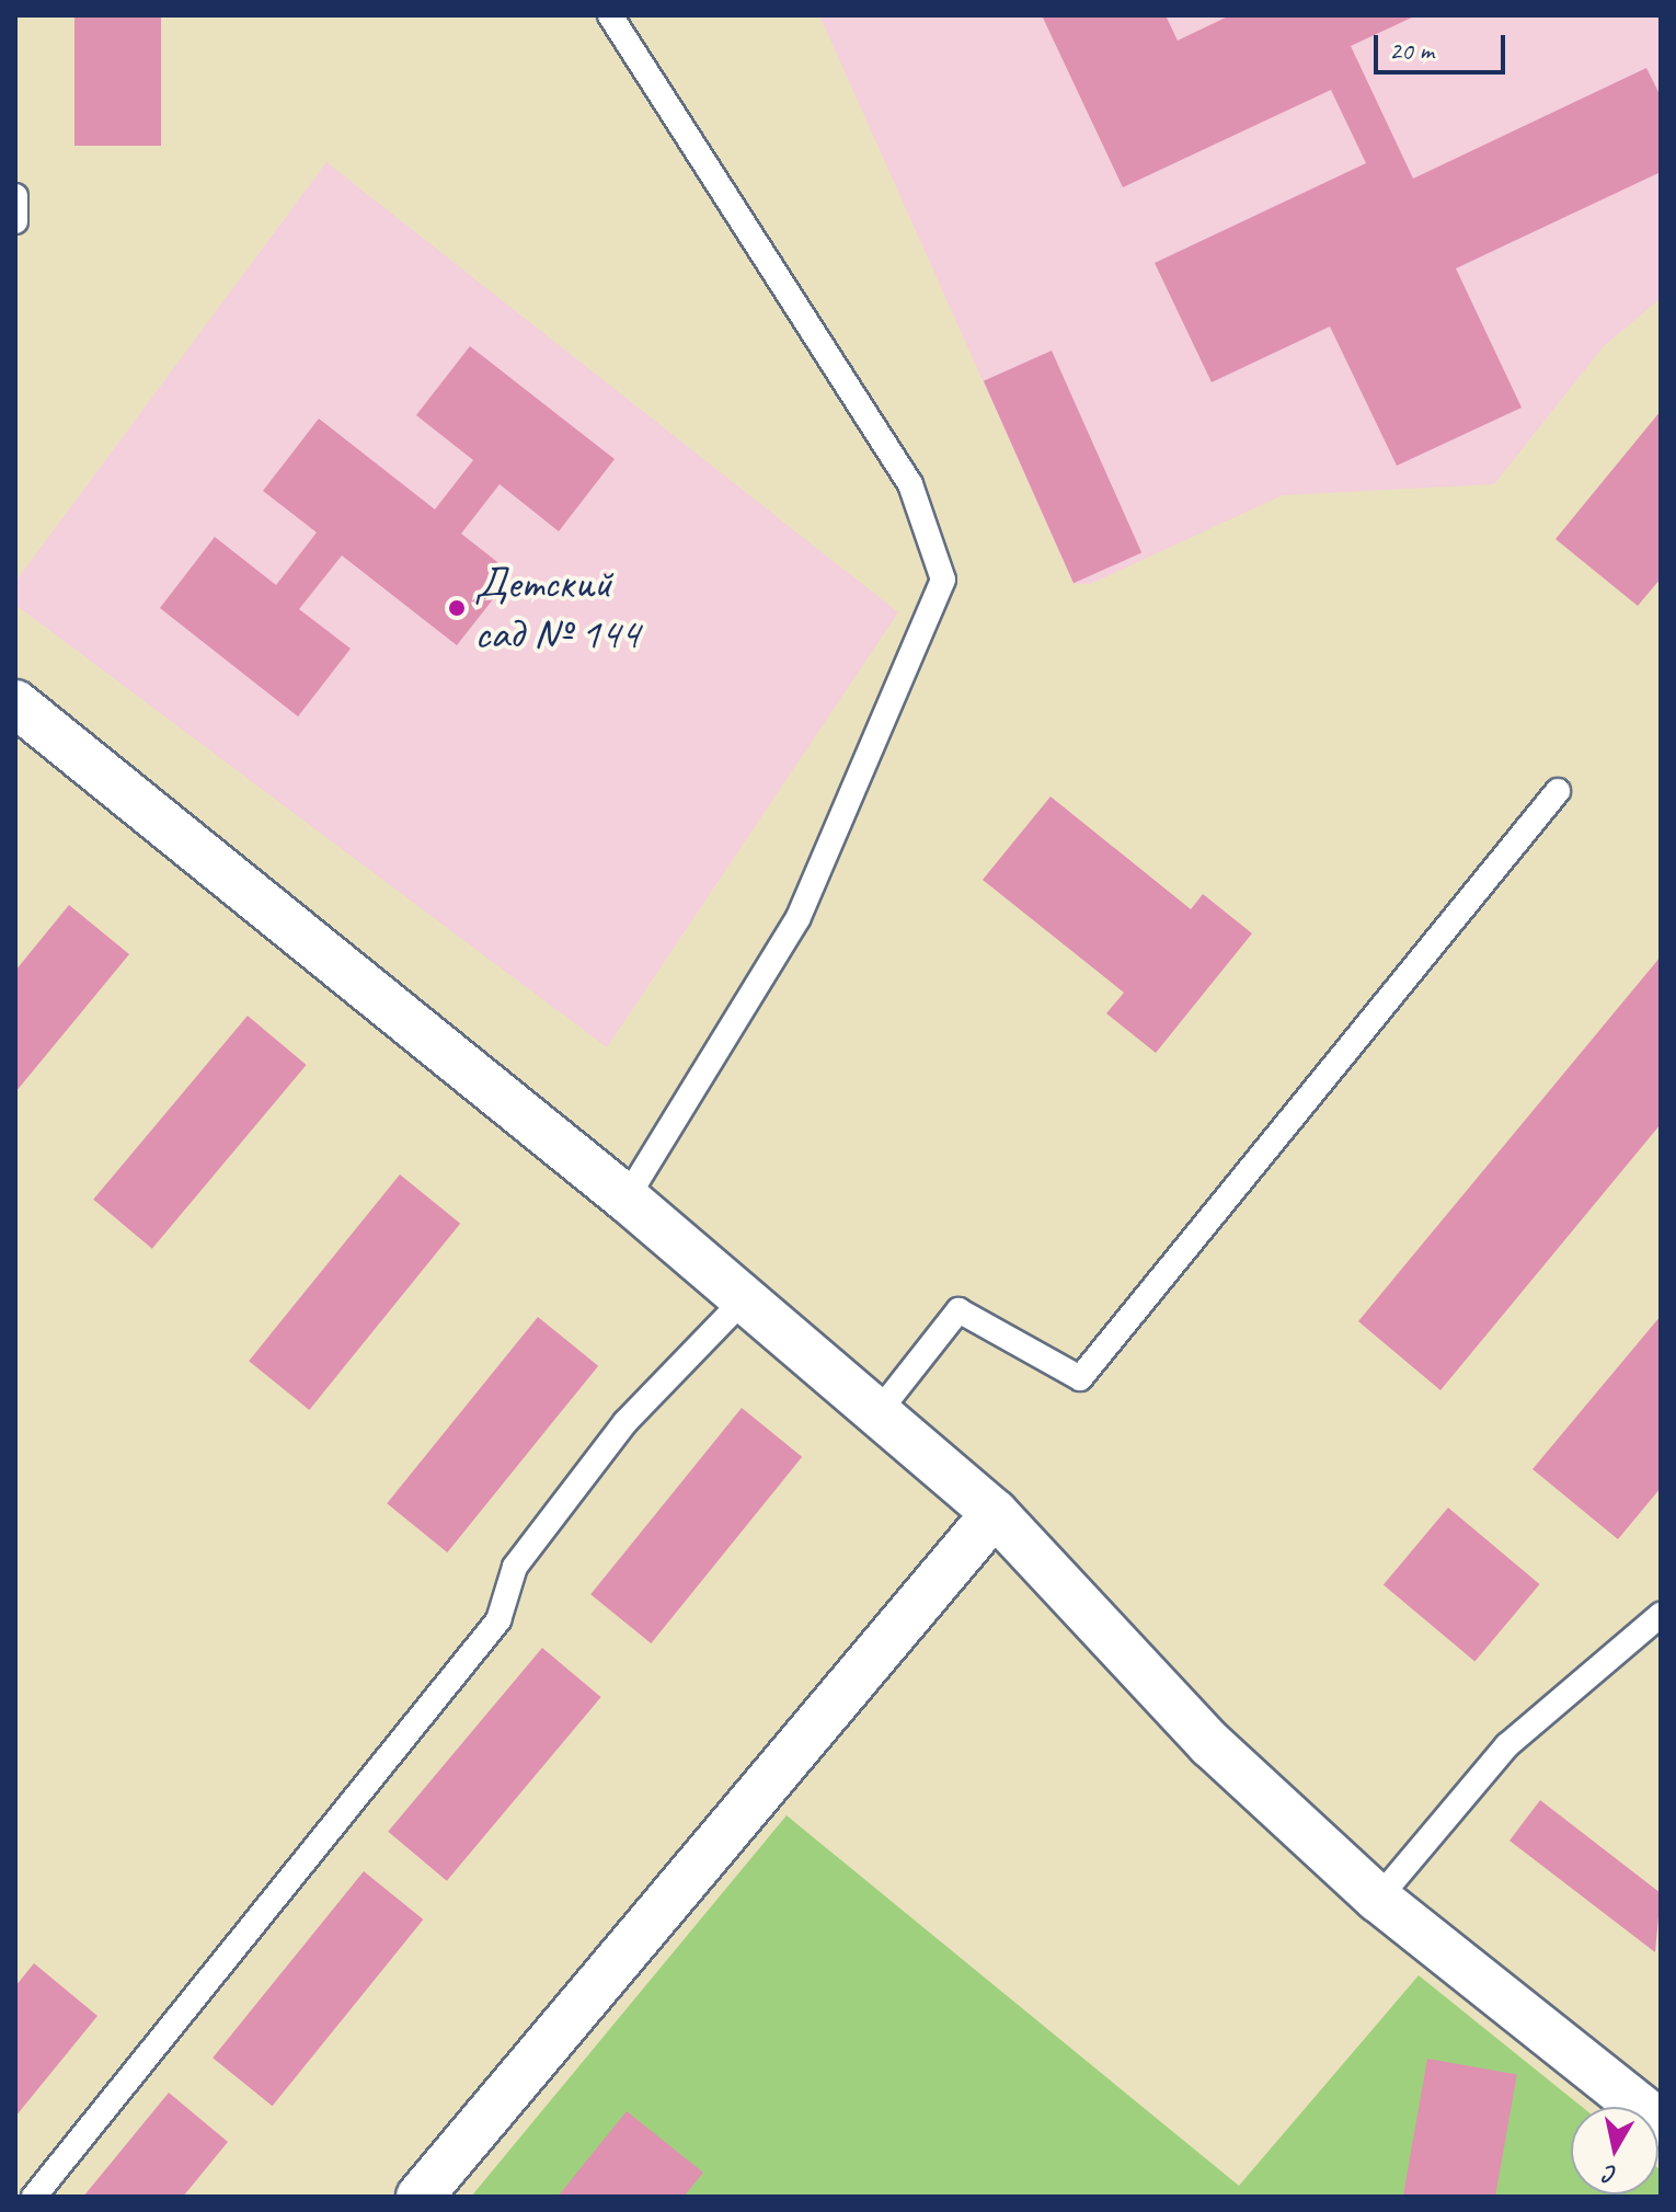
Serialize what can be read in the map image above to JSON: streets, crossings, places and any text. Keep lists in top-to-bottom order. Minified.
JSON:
{"places":["Детский сад № 144"],"scale_bar":"20 m","north":"bottom"}
